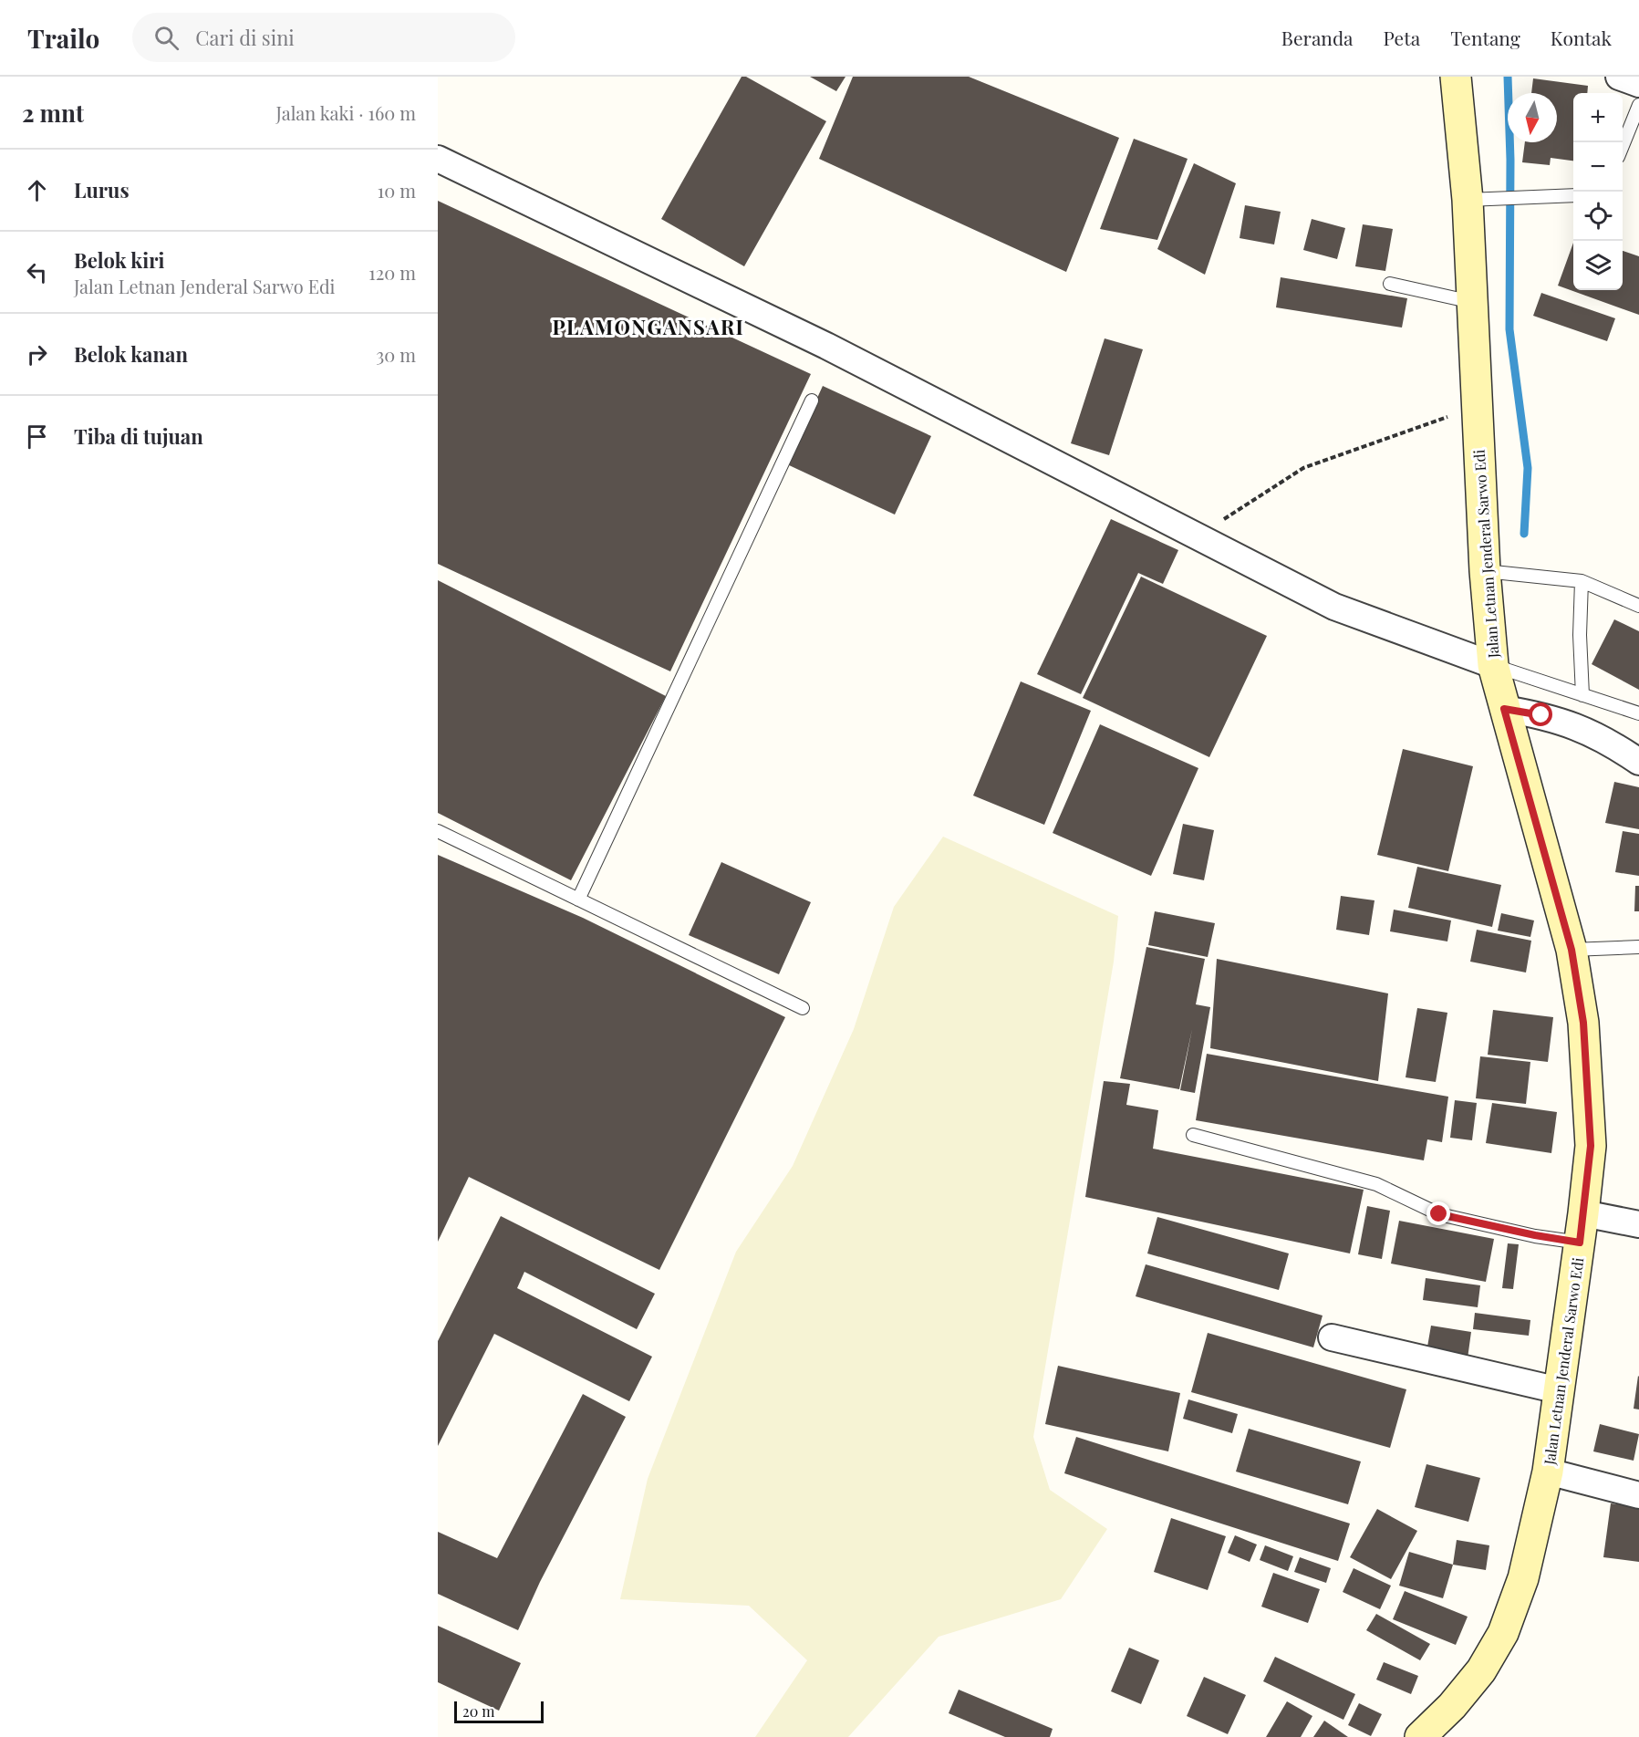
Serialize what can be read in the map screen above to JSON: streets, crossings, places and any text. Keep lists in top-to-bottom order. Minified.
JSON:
{"streets":{"main road":["Jalan Letnan Jenderal Sarwo Edi"]},"districts":["PLAMONGANSARI"],"scale_bar":"20 m","north":"bottom","page":{"header":"Trailo","search":"Cari di sini","nav":["Beranda","Peta","Tentang","Kontak"],"heading":["2 mnt","Jalan kaki · 160 m"],"map_buttons":["+","−"],"list":[["Lurus","10 m"],["Belok kiri","Jalan Letnan Jenderal Sarwo Edi","120 m"],["Belok kanan","30 m"],"Tiba di tujuan"],"scale":"20 m"}}
